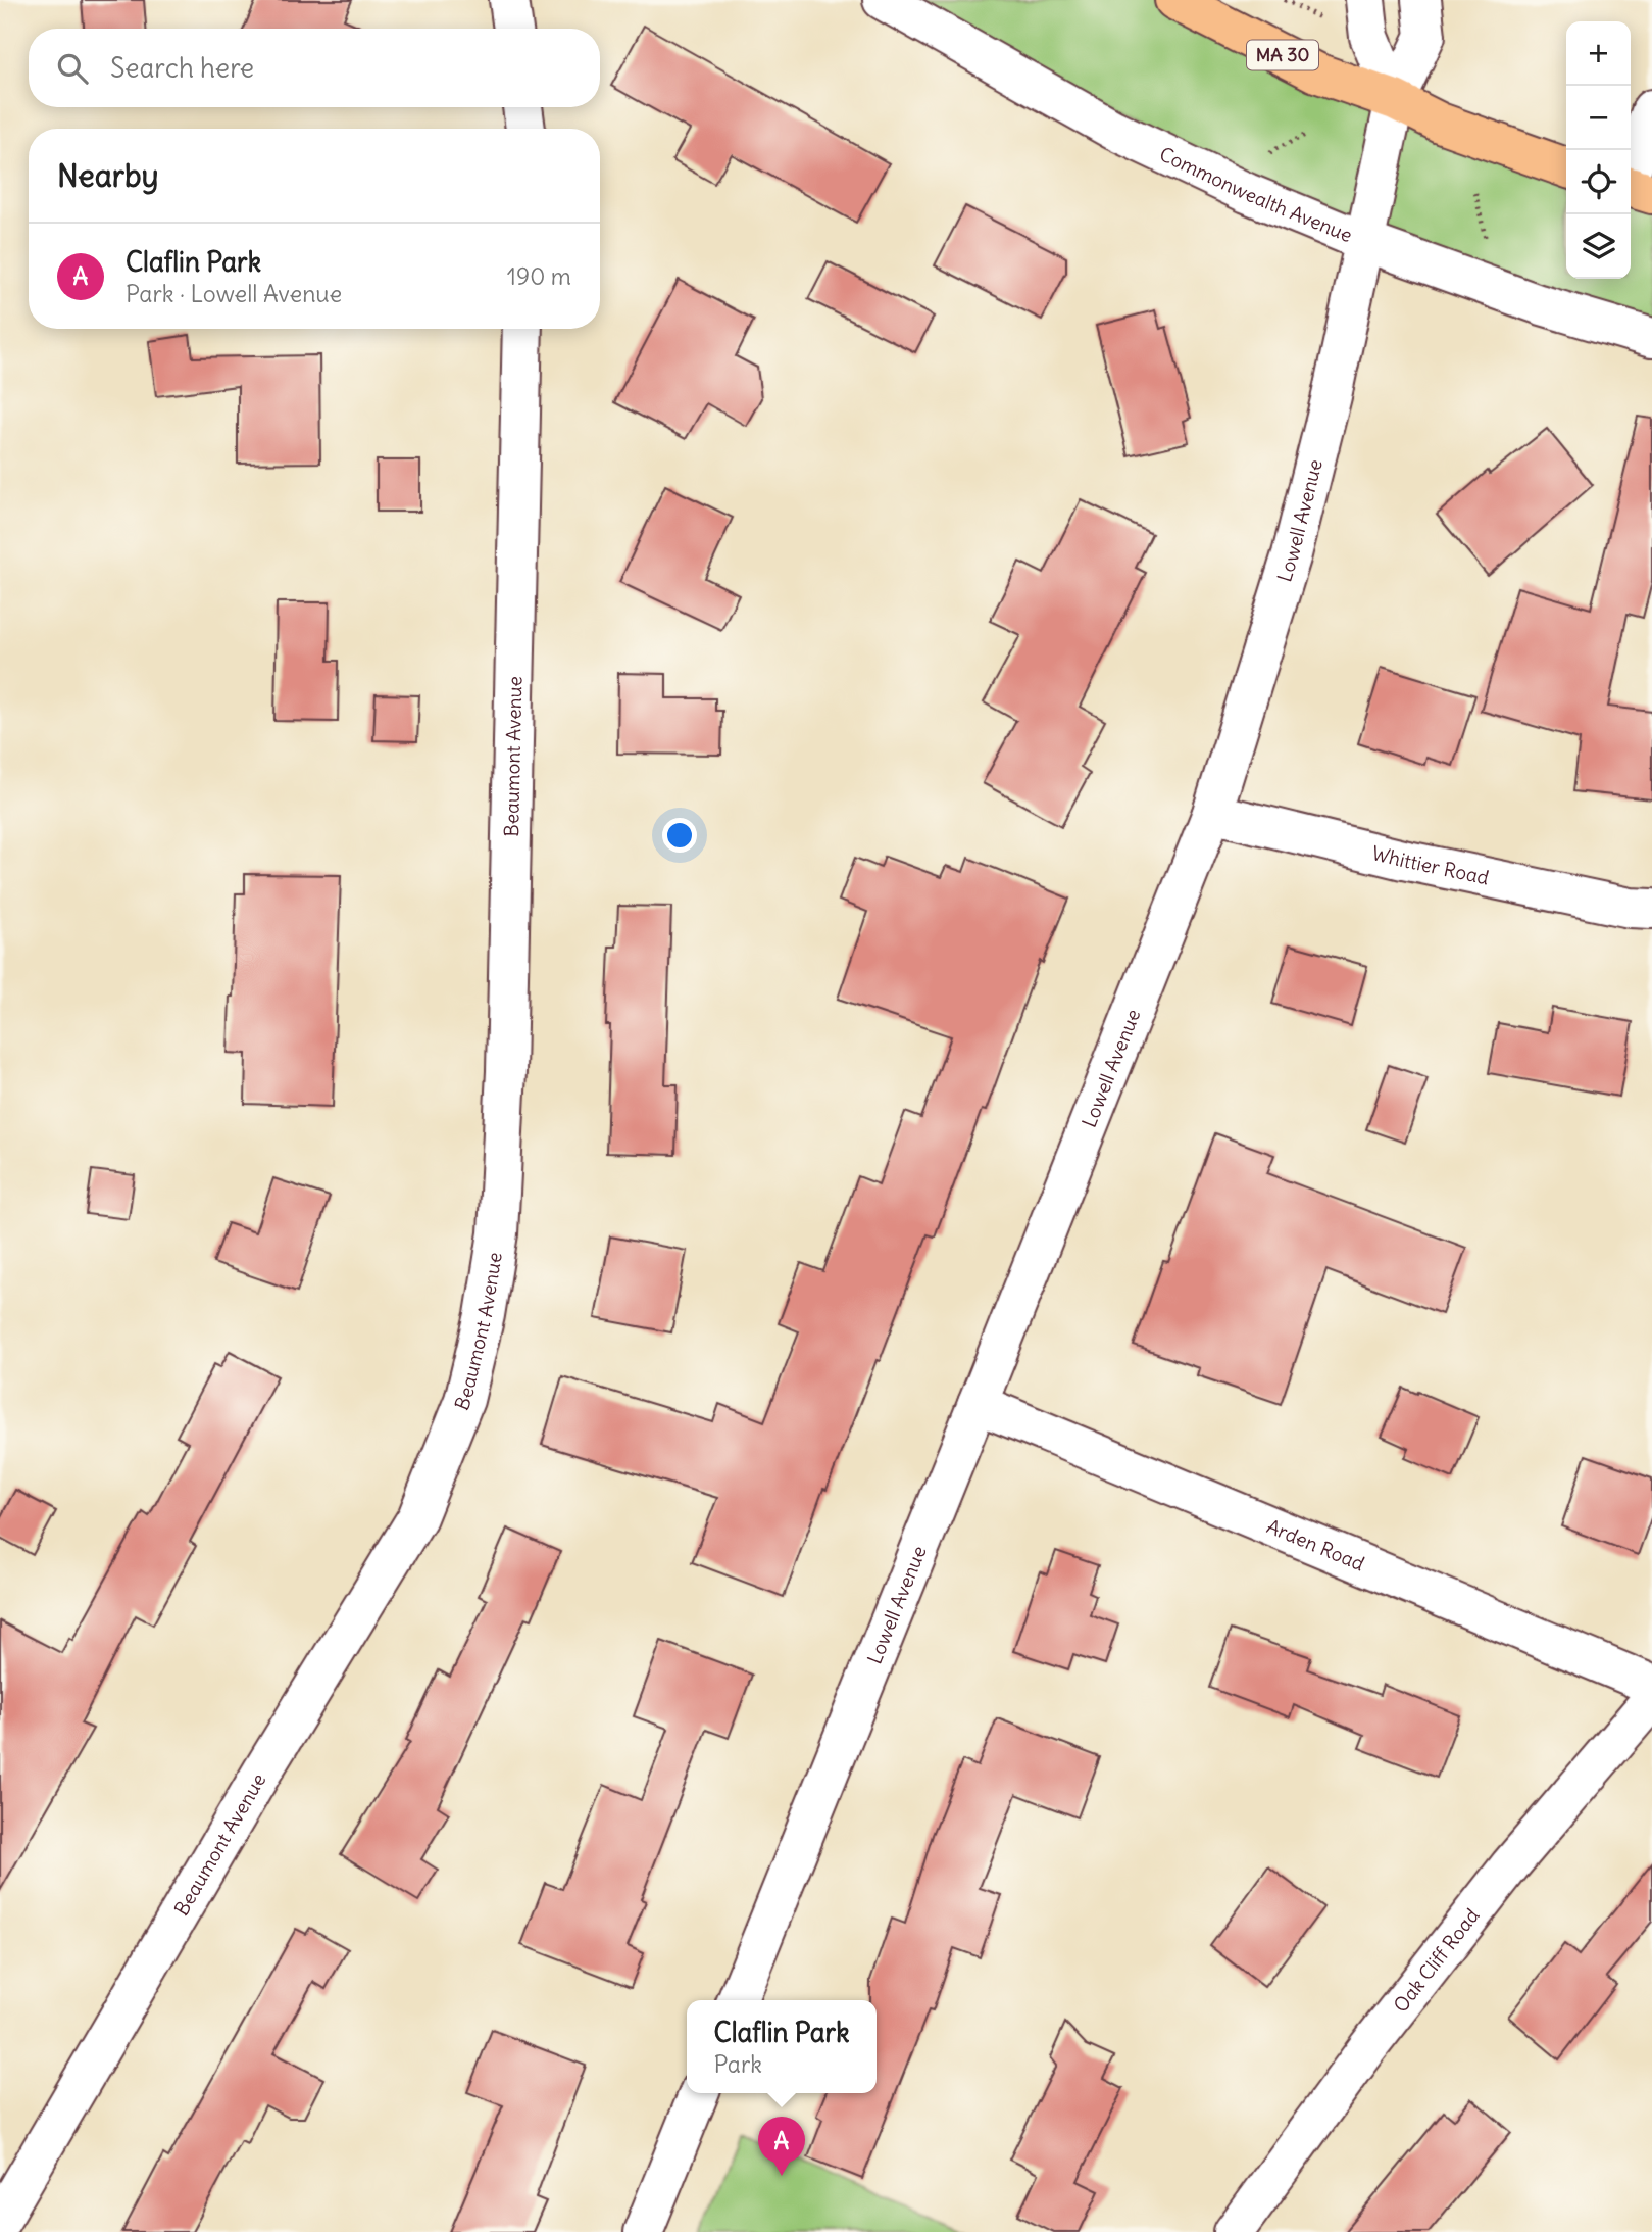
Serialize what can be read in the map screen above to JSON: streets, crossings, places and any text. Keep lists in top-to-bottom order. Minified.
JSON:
{"streets":{"main road":["MA 30"],"street":["Commonwealth Avenue","Lowell Avenue","Beaumont Avenue","Whittier Road","Arden Road","Oak Cliff Road"]},"crossings":[["MA 30","Lowell Avenue"],["Commonwealth Avenue","Lowell Avenue"],["Lowell Avenue","Whittier Road"],["Lowell Avenue","Arden Road"]],"page":{"map_buttons":["+","−"],"search":"Search here","heading":"Nearby","list":[{"mark":"A","name":"Claflin Park","note":"Park · Lowell Avenue","value":"190 m"}],"popup":["Claflin Park","Park"],"pins":"A"}}
